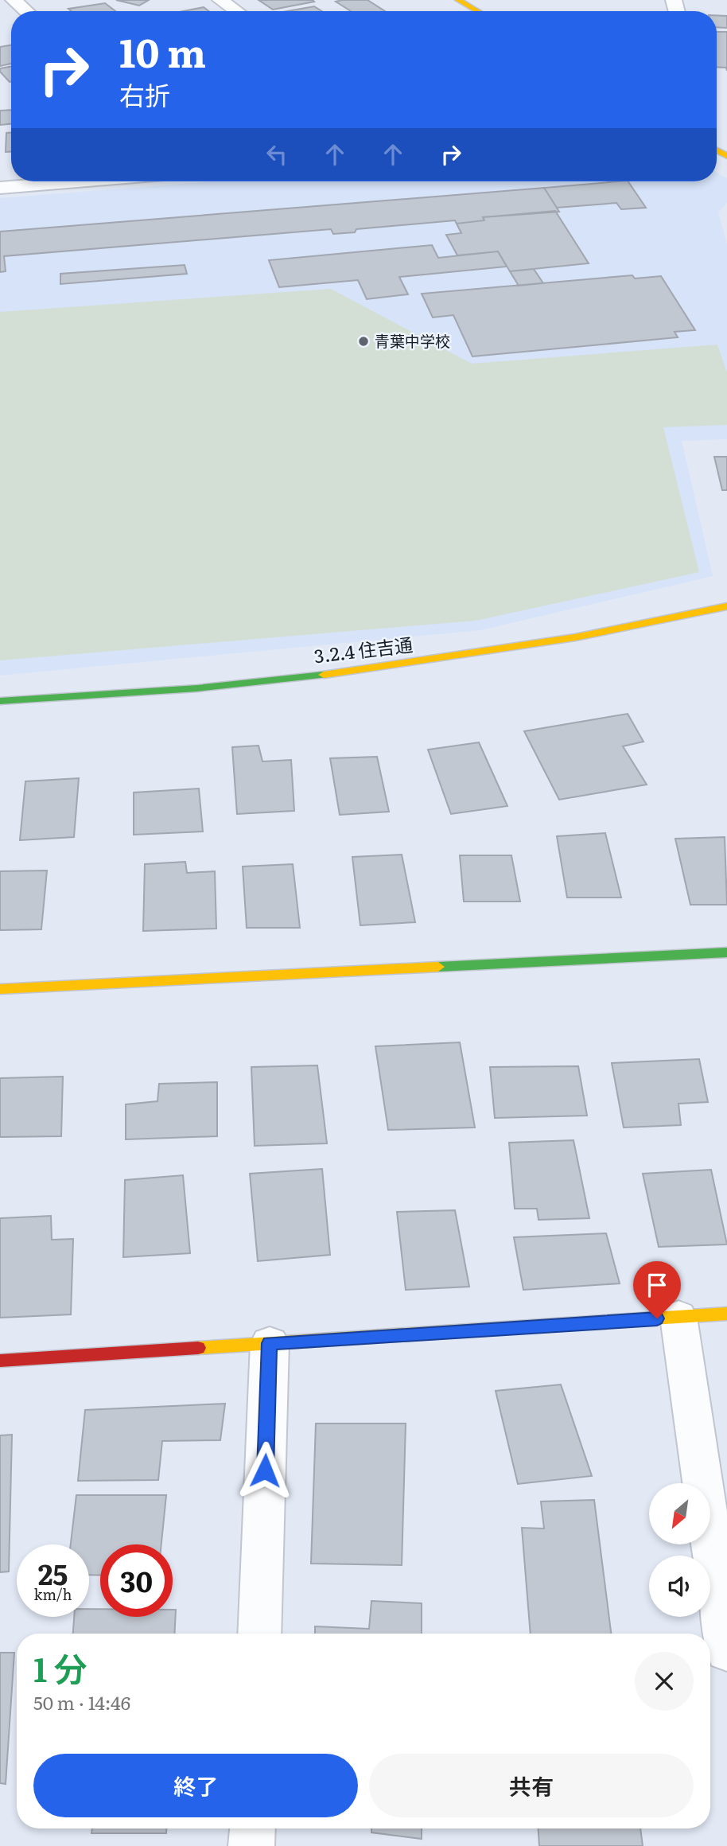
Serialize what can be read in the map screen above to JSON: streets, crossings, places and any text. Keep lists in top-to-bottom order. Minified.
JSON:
{"streets":{"street":["3.2.4 住吉通"]},"places":["青葉中学校"],"north":"bottom left","page":{"turn":["10 m","右折"],"speed":"25 km/h","limit":"30","heading":["1 分","50 m · 14:46"],"buttons":["終了","共有"]}}
